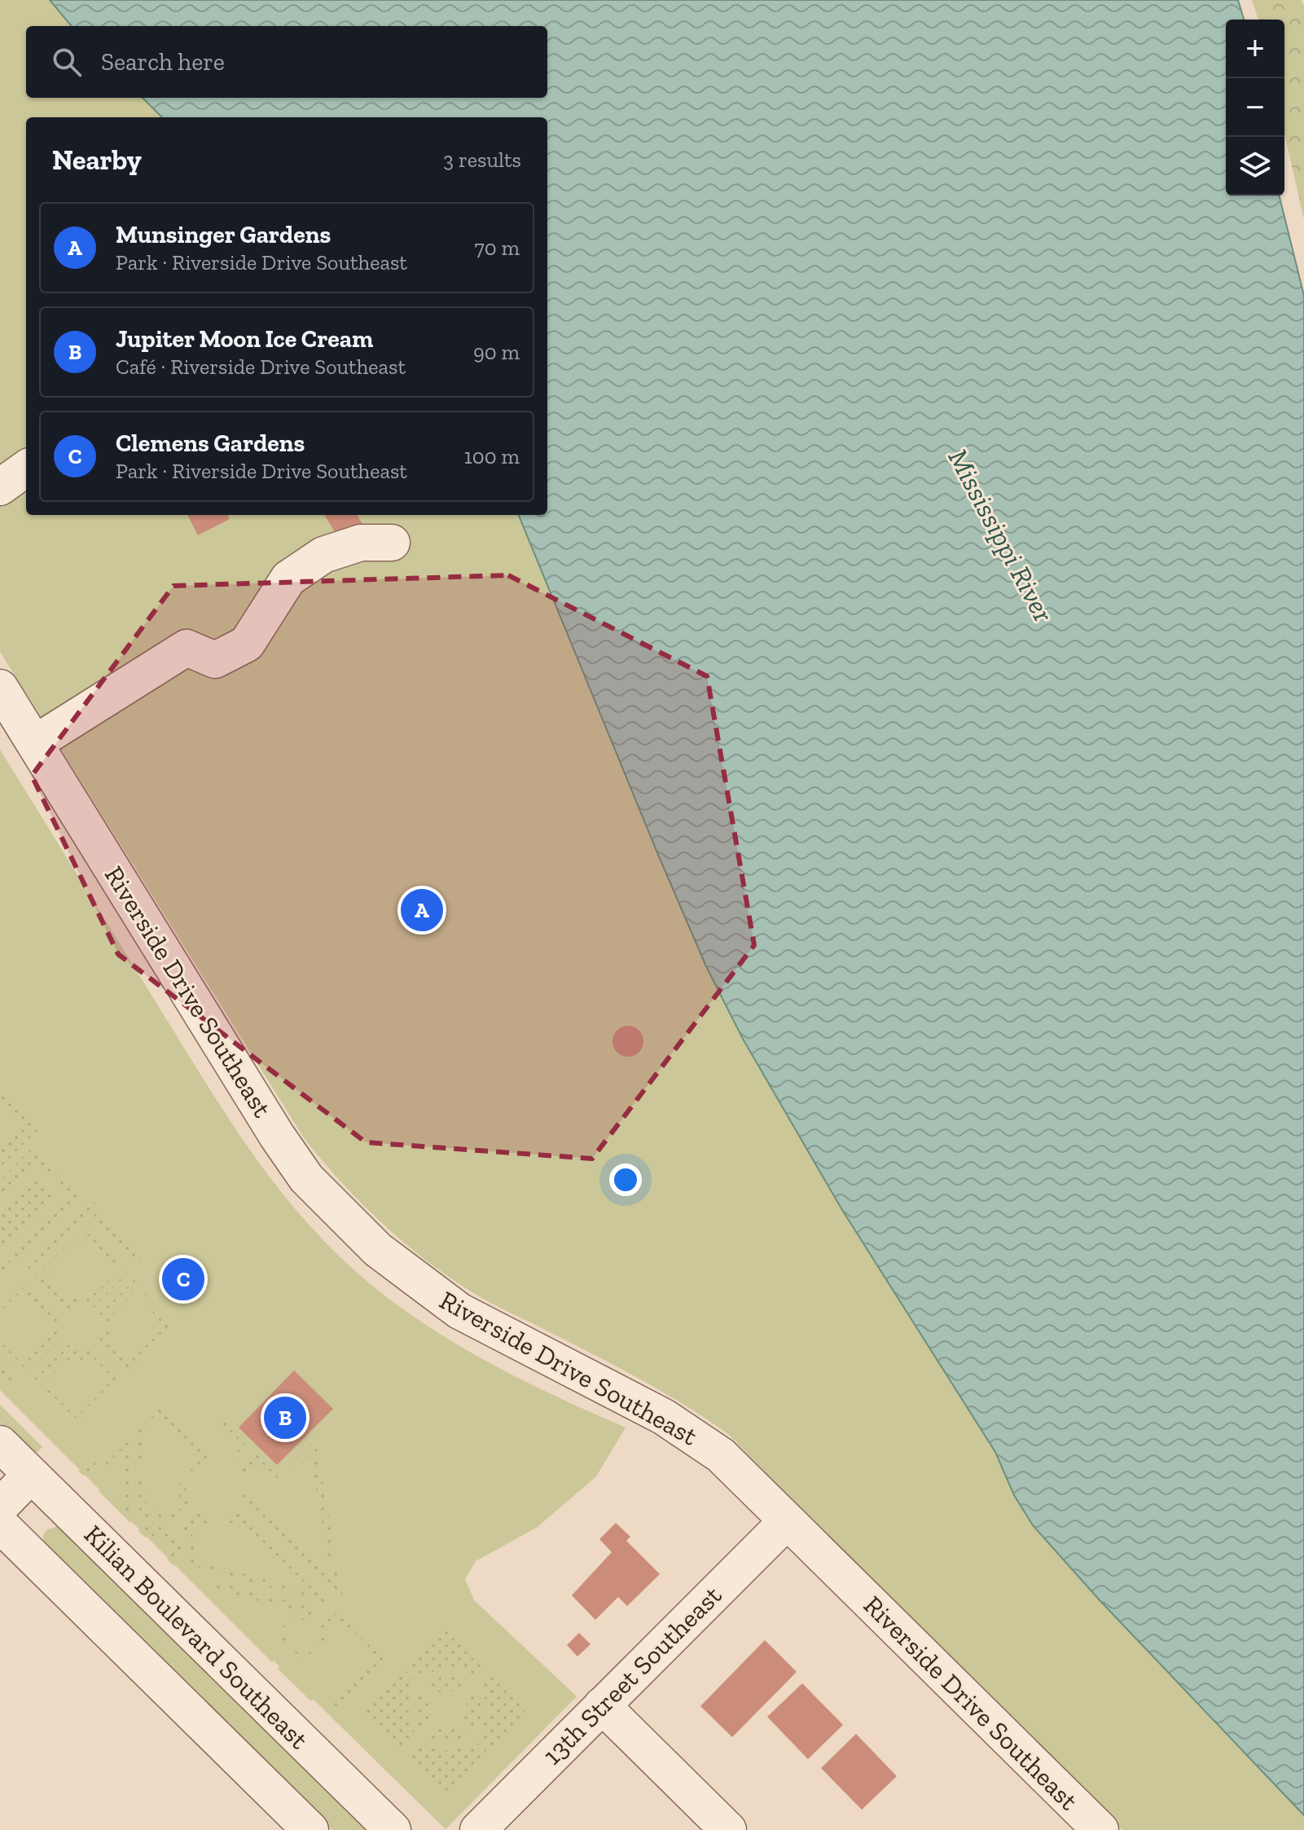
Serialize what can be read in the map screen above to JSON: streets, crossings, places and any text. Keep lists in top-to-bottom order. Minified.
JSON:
{"streets":{"street":["Riverside Drive Southeast","Kilian Boulevard Southeast","13th Street Southeast"]},"crossings":[["Riverside Drive Southeast","13th Street Southeast"]],"water":["Mississippi River"],"page":{"map_buttons":["+","−"],"search":"Search here","heading":["Nearby","3 results"],"list":[{"mark":"A","name":"Munsinger Gardens","note":"Park · Riverside Drive Southeast","value":"70 m"},{"mark":"B","name":"Jupiter Moon Ice Cream","note":"Café · Riverside Drive Southeast","value":"90 m"},{"mark":"C","name":"Clemens Gardens","note":"Park · Riverside Drive Southeast","value":"100 m"}],"pins":["A","C","B"]}}
